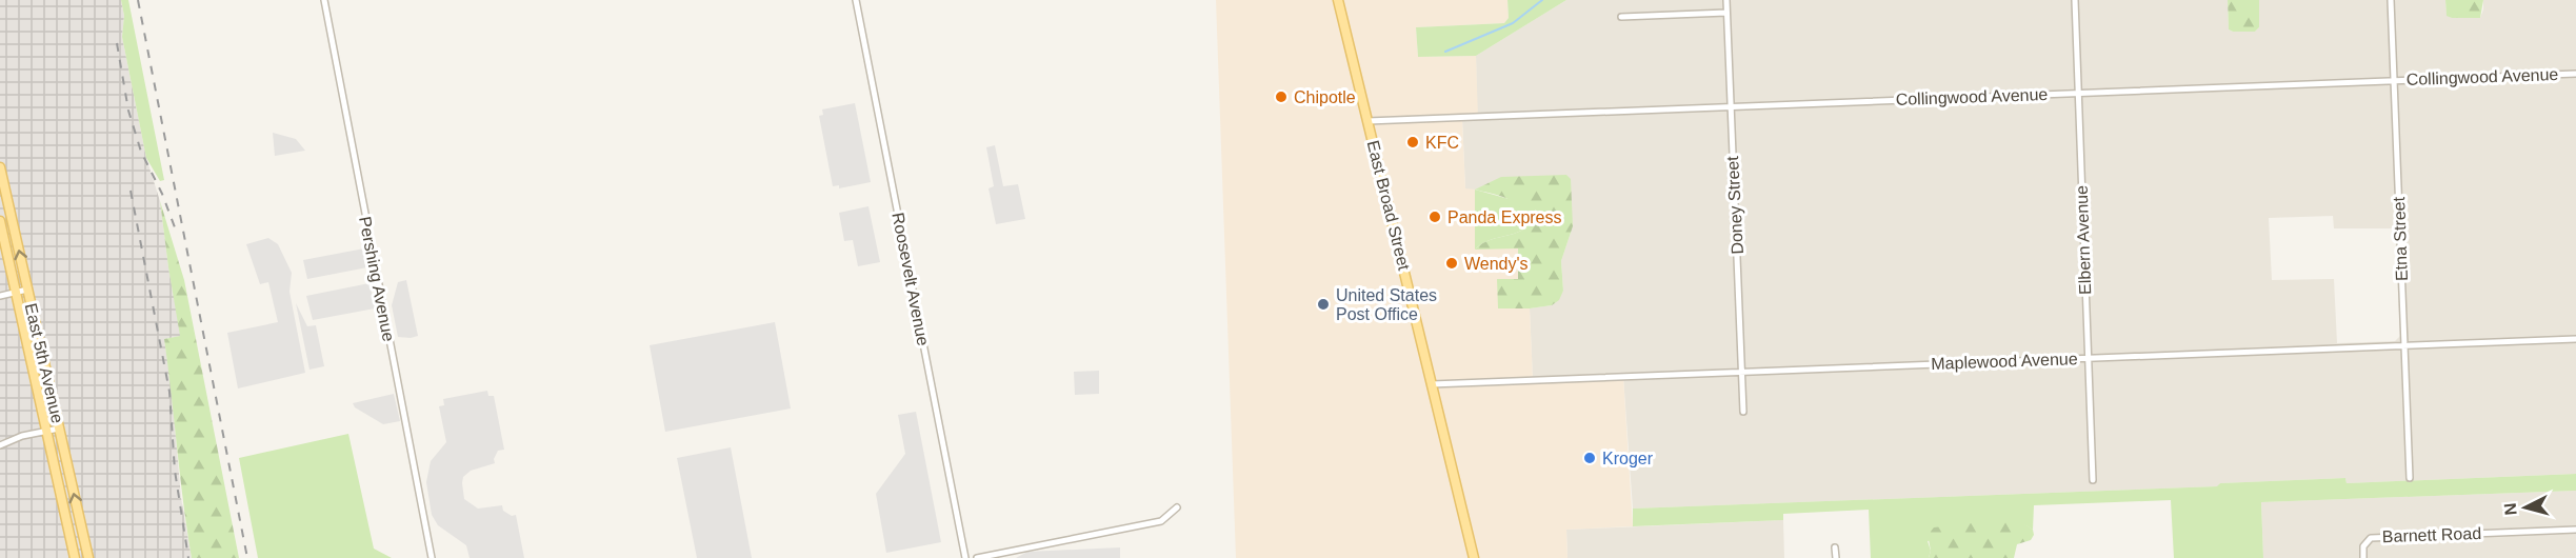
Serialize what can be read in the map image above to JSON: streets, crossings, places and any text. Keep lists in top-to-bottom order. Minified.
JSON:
{"streets":{"main road":["East Broad Street","East 5th Avenue"],"street":["Collingwood Avenue","Doney Street","Etna Street","Elbern Avenue","Pershing Avenue","Roosevelt Avenue","Maplewood Avenue","Barnett Road"]},"crossings":[["Collingwood Avenue","East Broad Street"],["Collingwood Avenue","Doney Street"],["Collingwood Avenue","Etna Street"],["Collingwood Avenue","Elbern Avenue"],["East Broad Street","Maplewood Avenue"],["Doney Street","Maplewood Avenue"],["Etna Street","Maplewood Avenue"],["Elbern Avenue","Maplewood Avenue"]],"places":["Chipotle","KFC","Panda Express","Wendy's","United States Post Office","Kroger"],"north":"left"}
